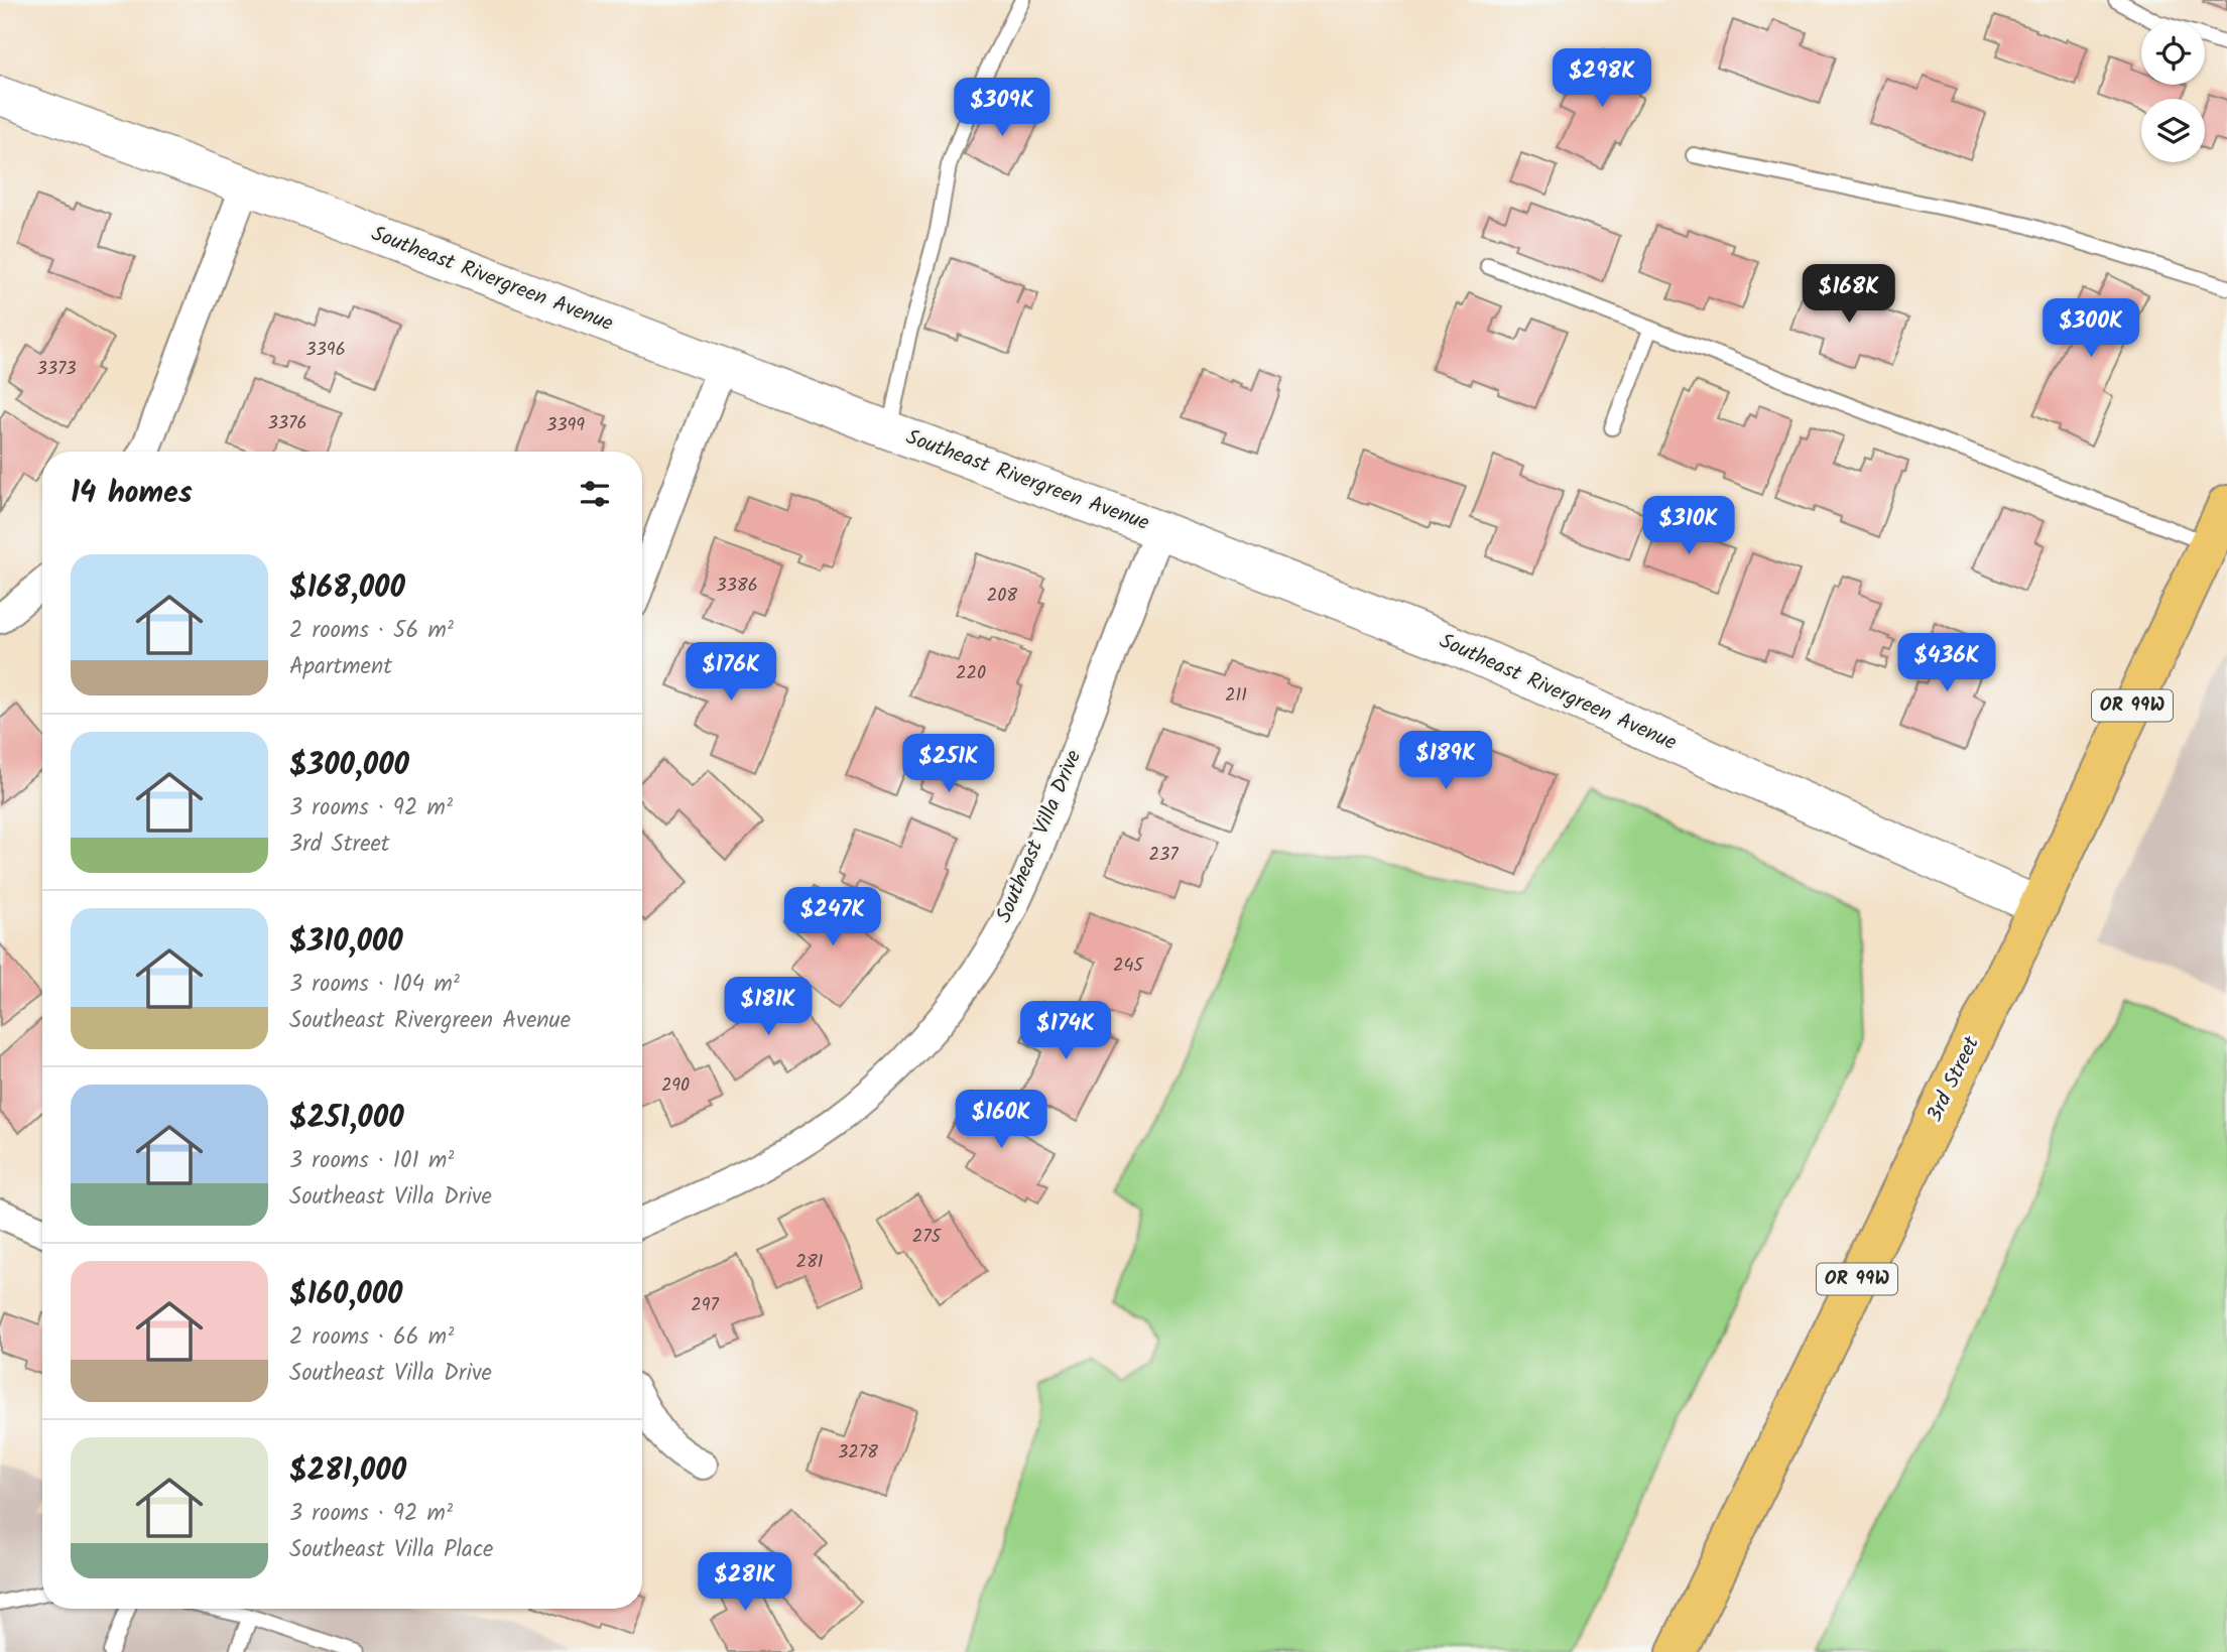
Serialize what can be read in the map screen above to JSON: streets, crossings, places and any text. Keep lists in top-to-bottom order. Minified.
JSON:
{"streets":{"highway":["OR 99W","3rd Street"],"street":["Southeast Rivergreen Avenue","Southeast Villa Drive"]},"crossings":[["Southeast Rivergreen Avenue","Southeast Villa Drive"],["Southeast Rivergreen Avenue","3rd Street"]],"house_numbers":["3396","3373","3376","3399","3386","208","220","211","237","245","290","275","281","297","3278"],"page":{"price":["$298K","$309K","$168K","$300K","$310K","$436K","$176K","$189K","$251K","$247K","$181K","$174K","$160K","$281K"],"heading":"14 homes","list":[{"name":"$168,000","note":"2 rooms · 56 m² · Apartment"},{"name":"$300,000","note":"3 rooms · 92 m² · 3rd Street"},{"name":"$310,000","note":"3 rooms · 104 m² · Southeast Rivergreen Avenue"},{"name":"$251,000","note":"3 rooms · 101 m² · Southeast Villa Drive"},{"name":"$160,000","note":"2 rooms · 66 m² · Southeast Villa Drive"},{"name":"$281,000","note":"3 rooms · 92 m² · Southeast Villa Place"}]}}
